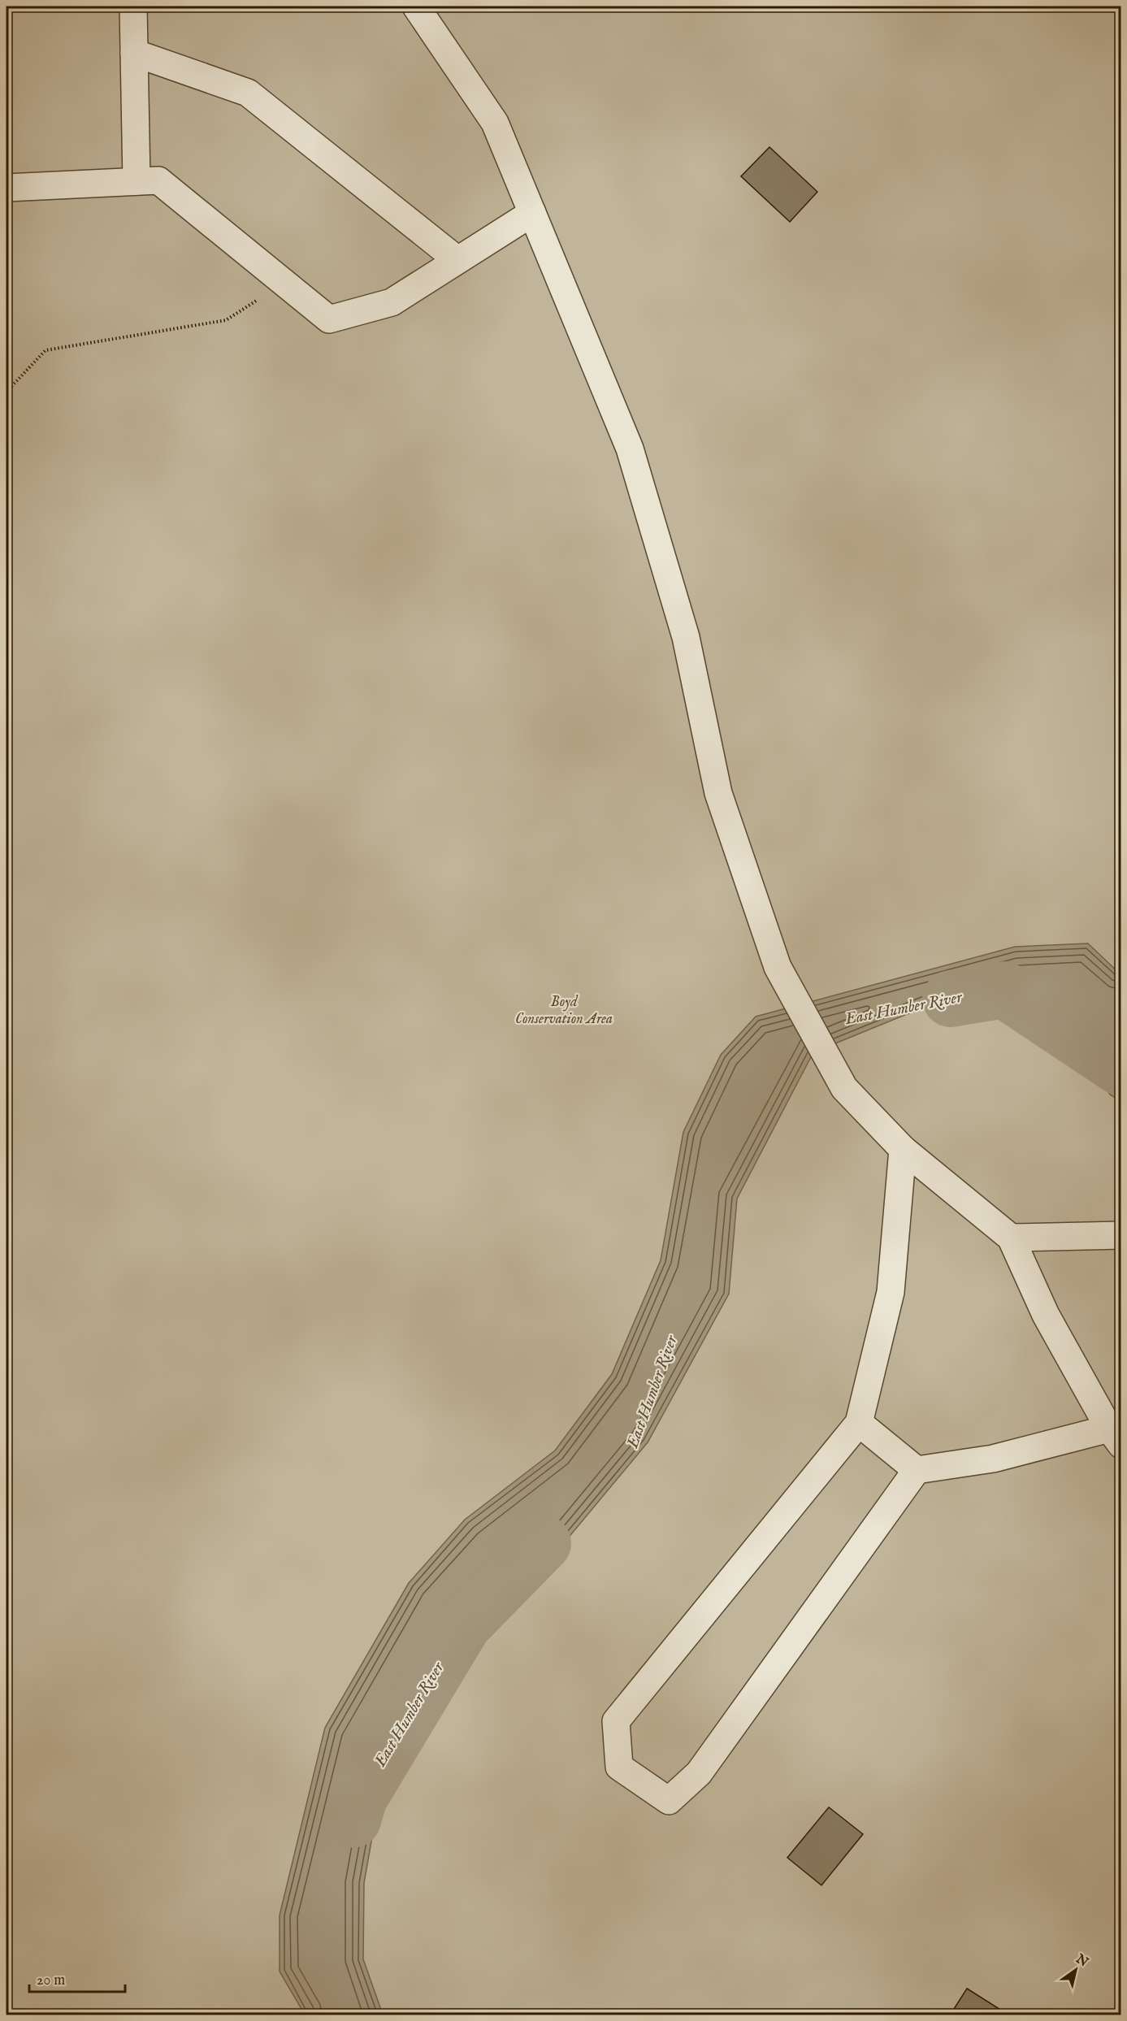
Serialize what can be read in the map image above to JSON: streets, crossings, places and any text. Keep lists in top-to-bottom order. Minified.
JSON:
{"water":["East Humber River"],"parks":["Boyd Conservation Area"],"scale_bar":"20 m","north":"top right"}
